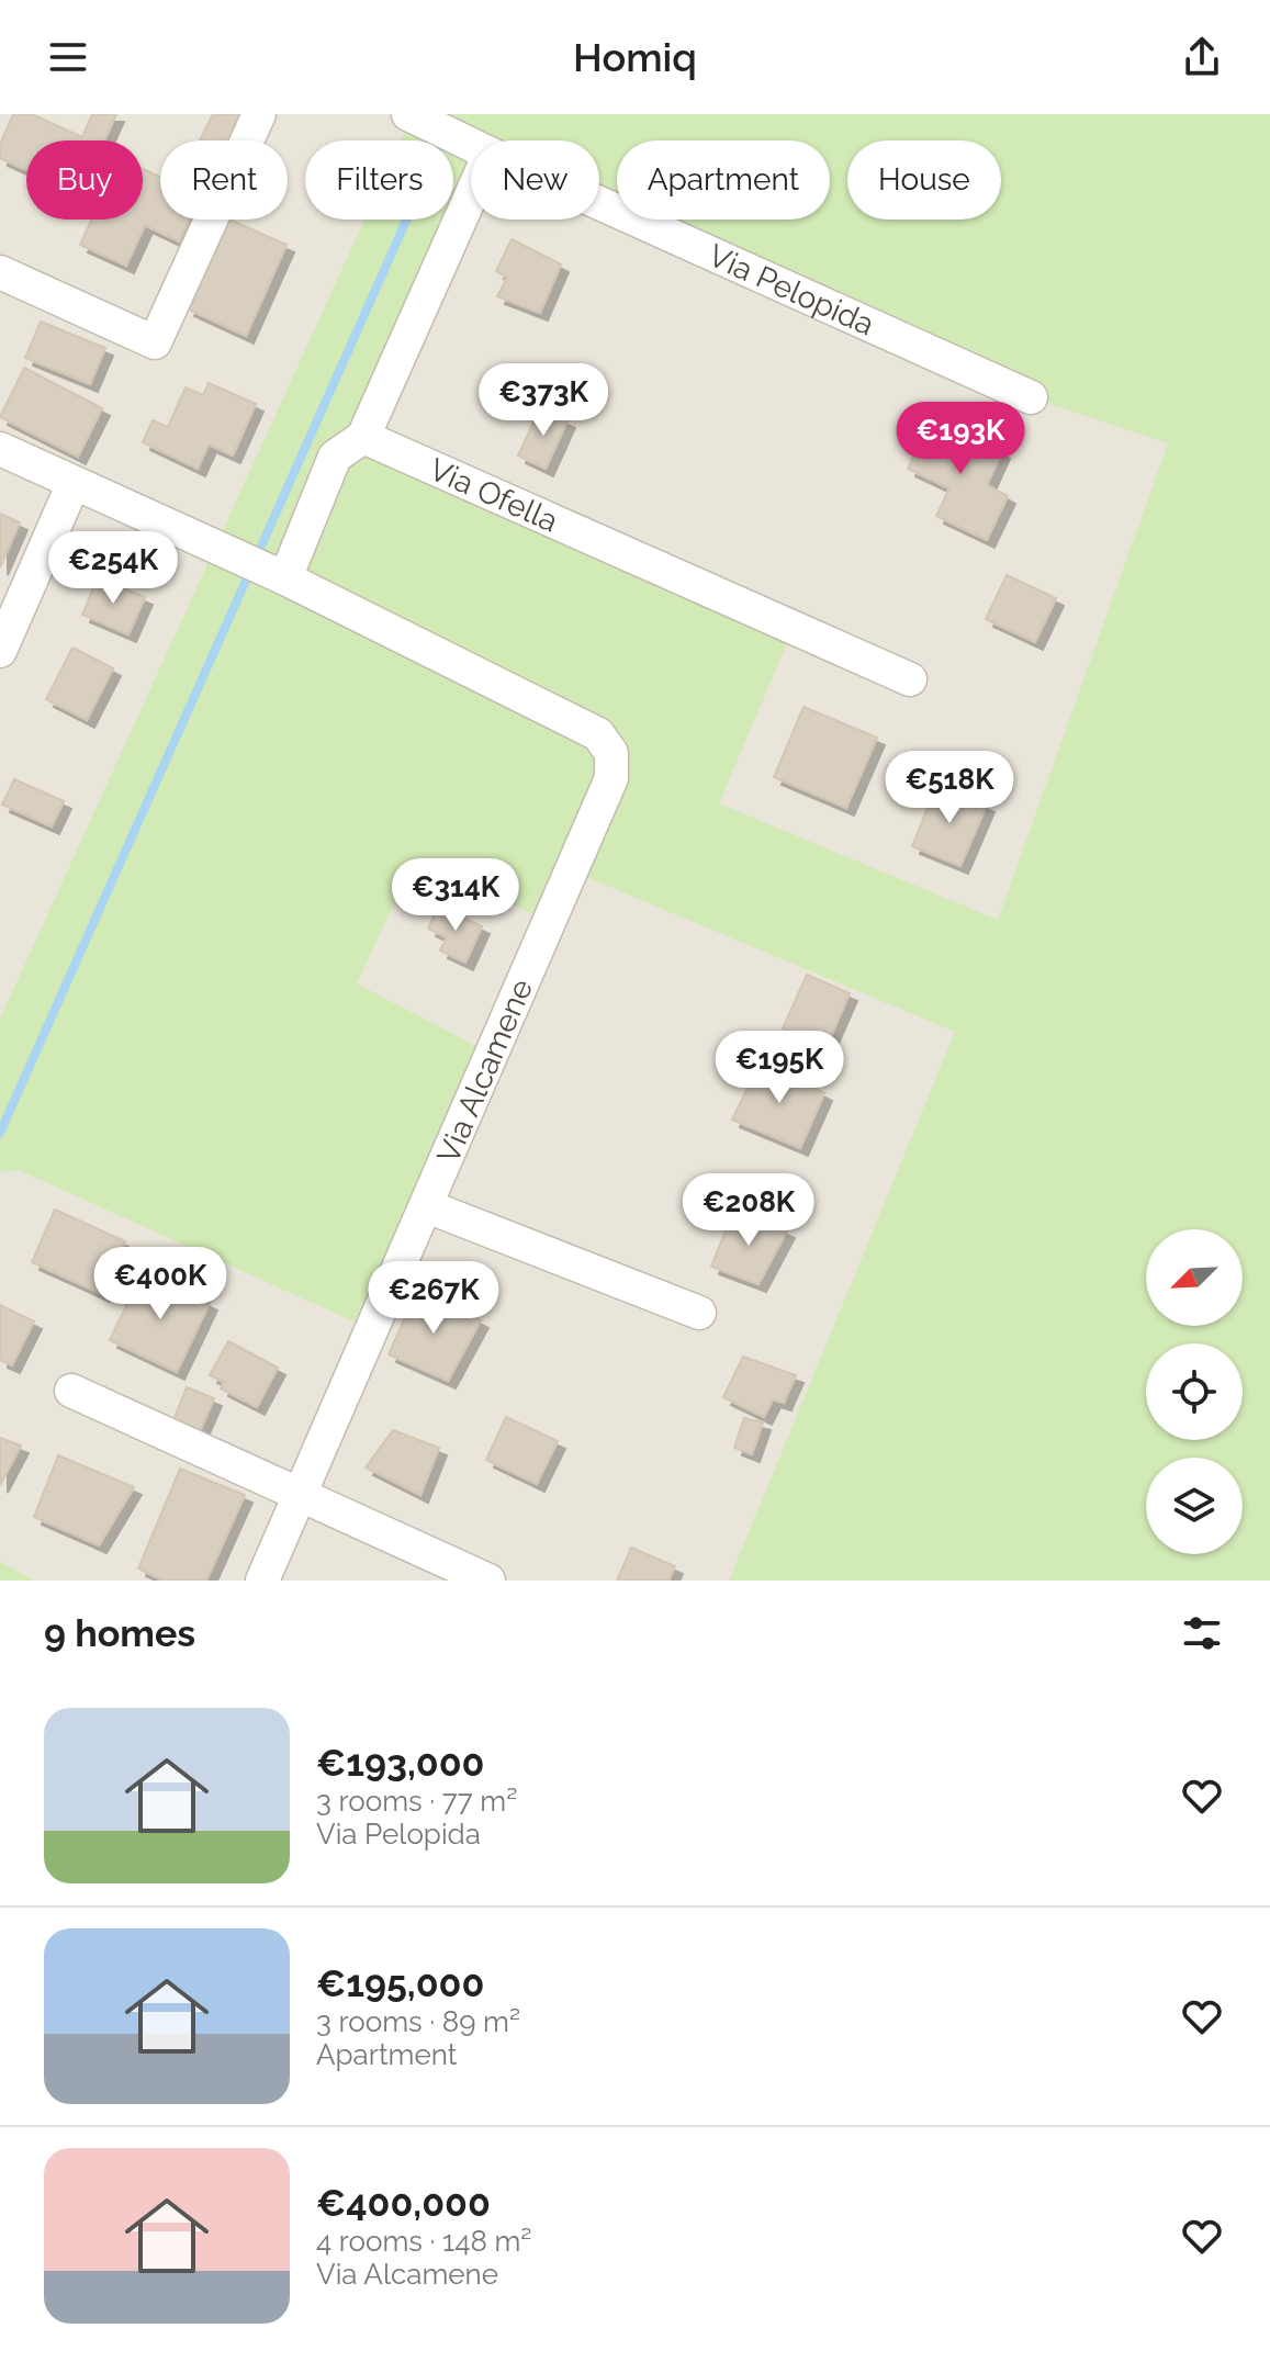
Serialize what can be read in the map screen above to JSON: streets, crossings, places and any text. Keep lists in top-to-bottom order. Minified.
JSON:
{"streets":{"street":["Via Pelopida","Via Ofella","Via Alcamene"]},"north":"bottom left","page":{"header":"Homiq","chip":["Buy","Rent","Filters","New","Apartment","House"],"price":["€373K","€193K","€254K","€518K","€314K","€195K","€208K","€400K","€267K"],"heading":"9 homes","list":[{"name":"€193,000","note":"3 rooms · 77 m² · Via Pelopida"},{"name":"€195,000","note":"3 rooms · 89 m² · Apartment"},{"name":"€400,000","note":"4 rooms · 148 m² · Via Alcamene"}]}}
